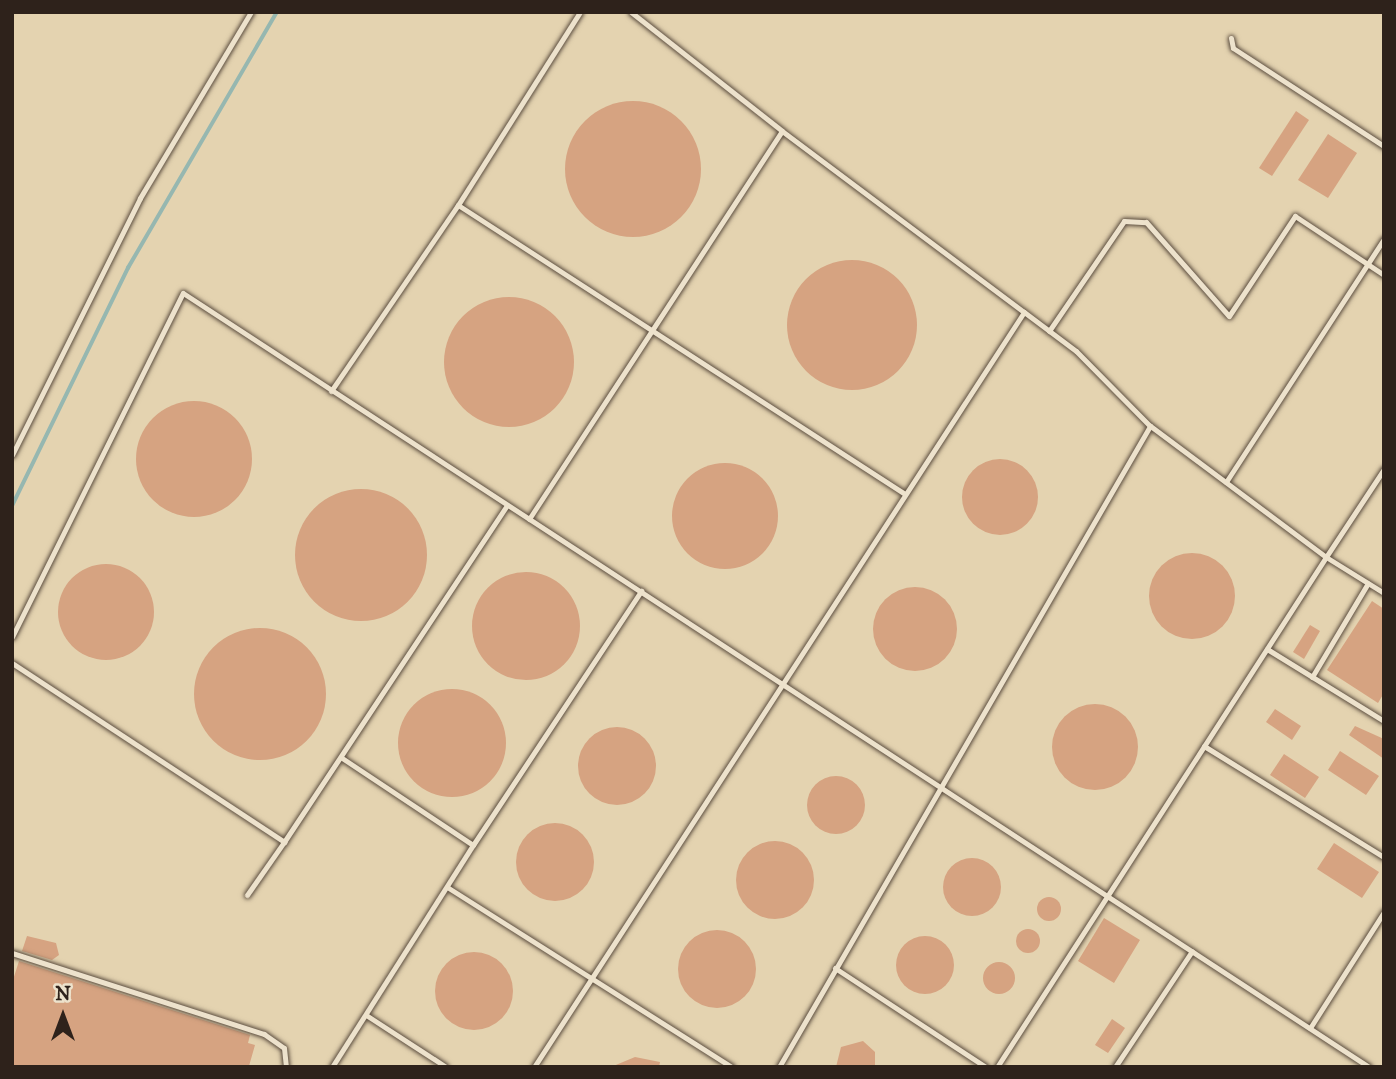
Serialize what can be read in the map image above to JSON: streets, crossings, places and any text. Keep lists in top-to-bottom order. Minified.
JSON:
{"north":"top"}
